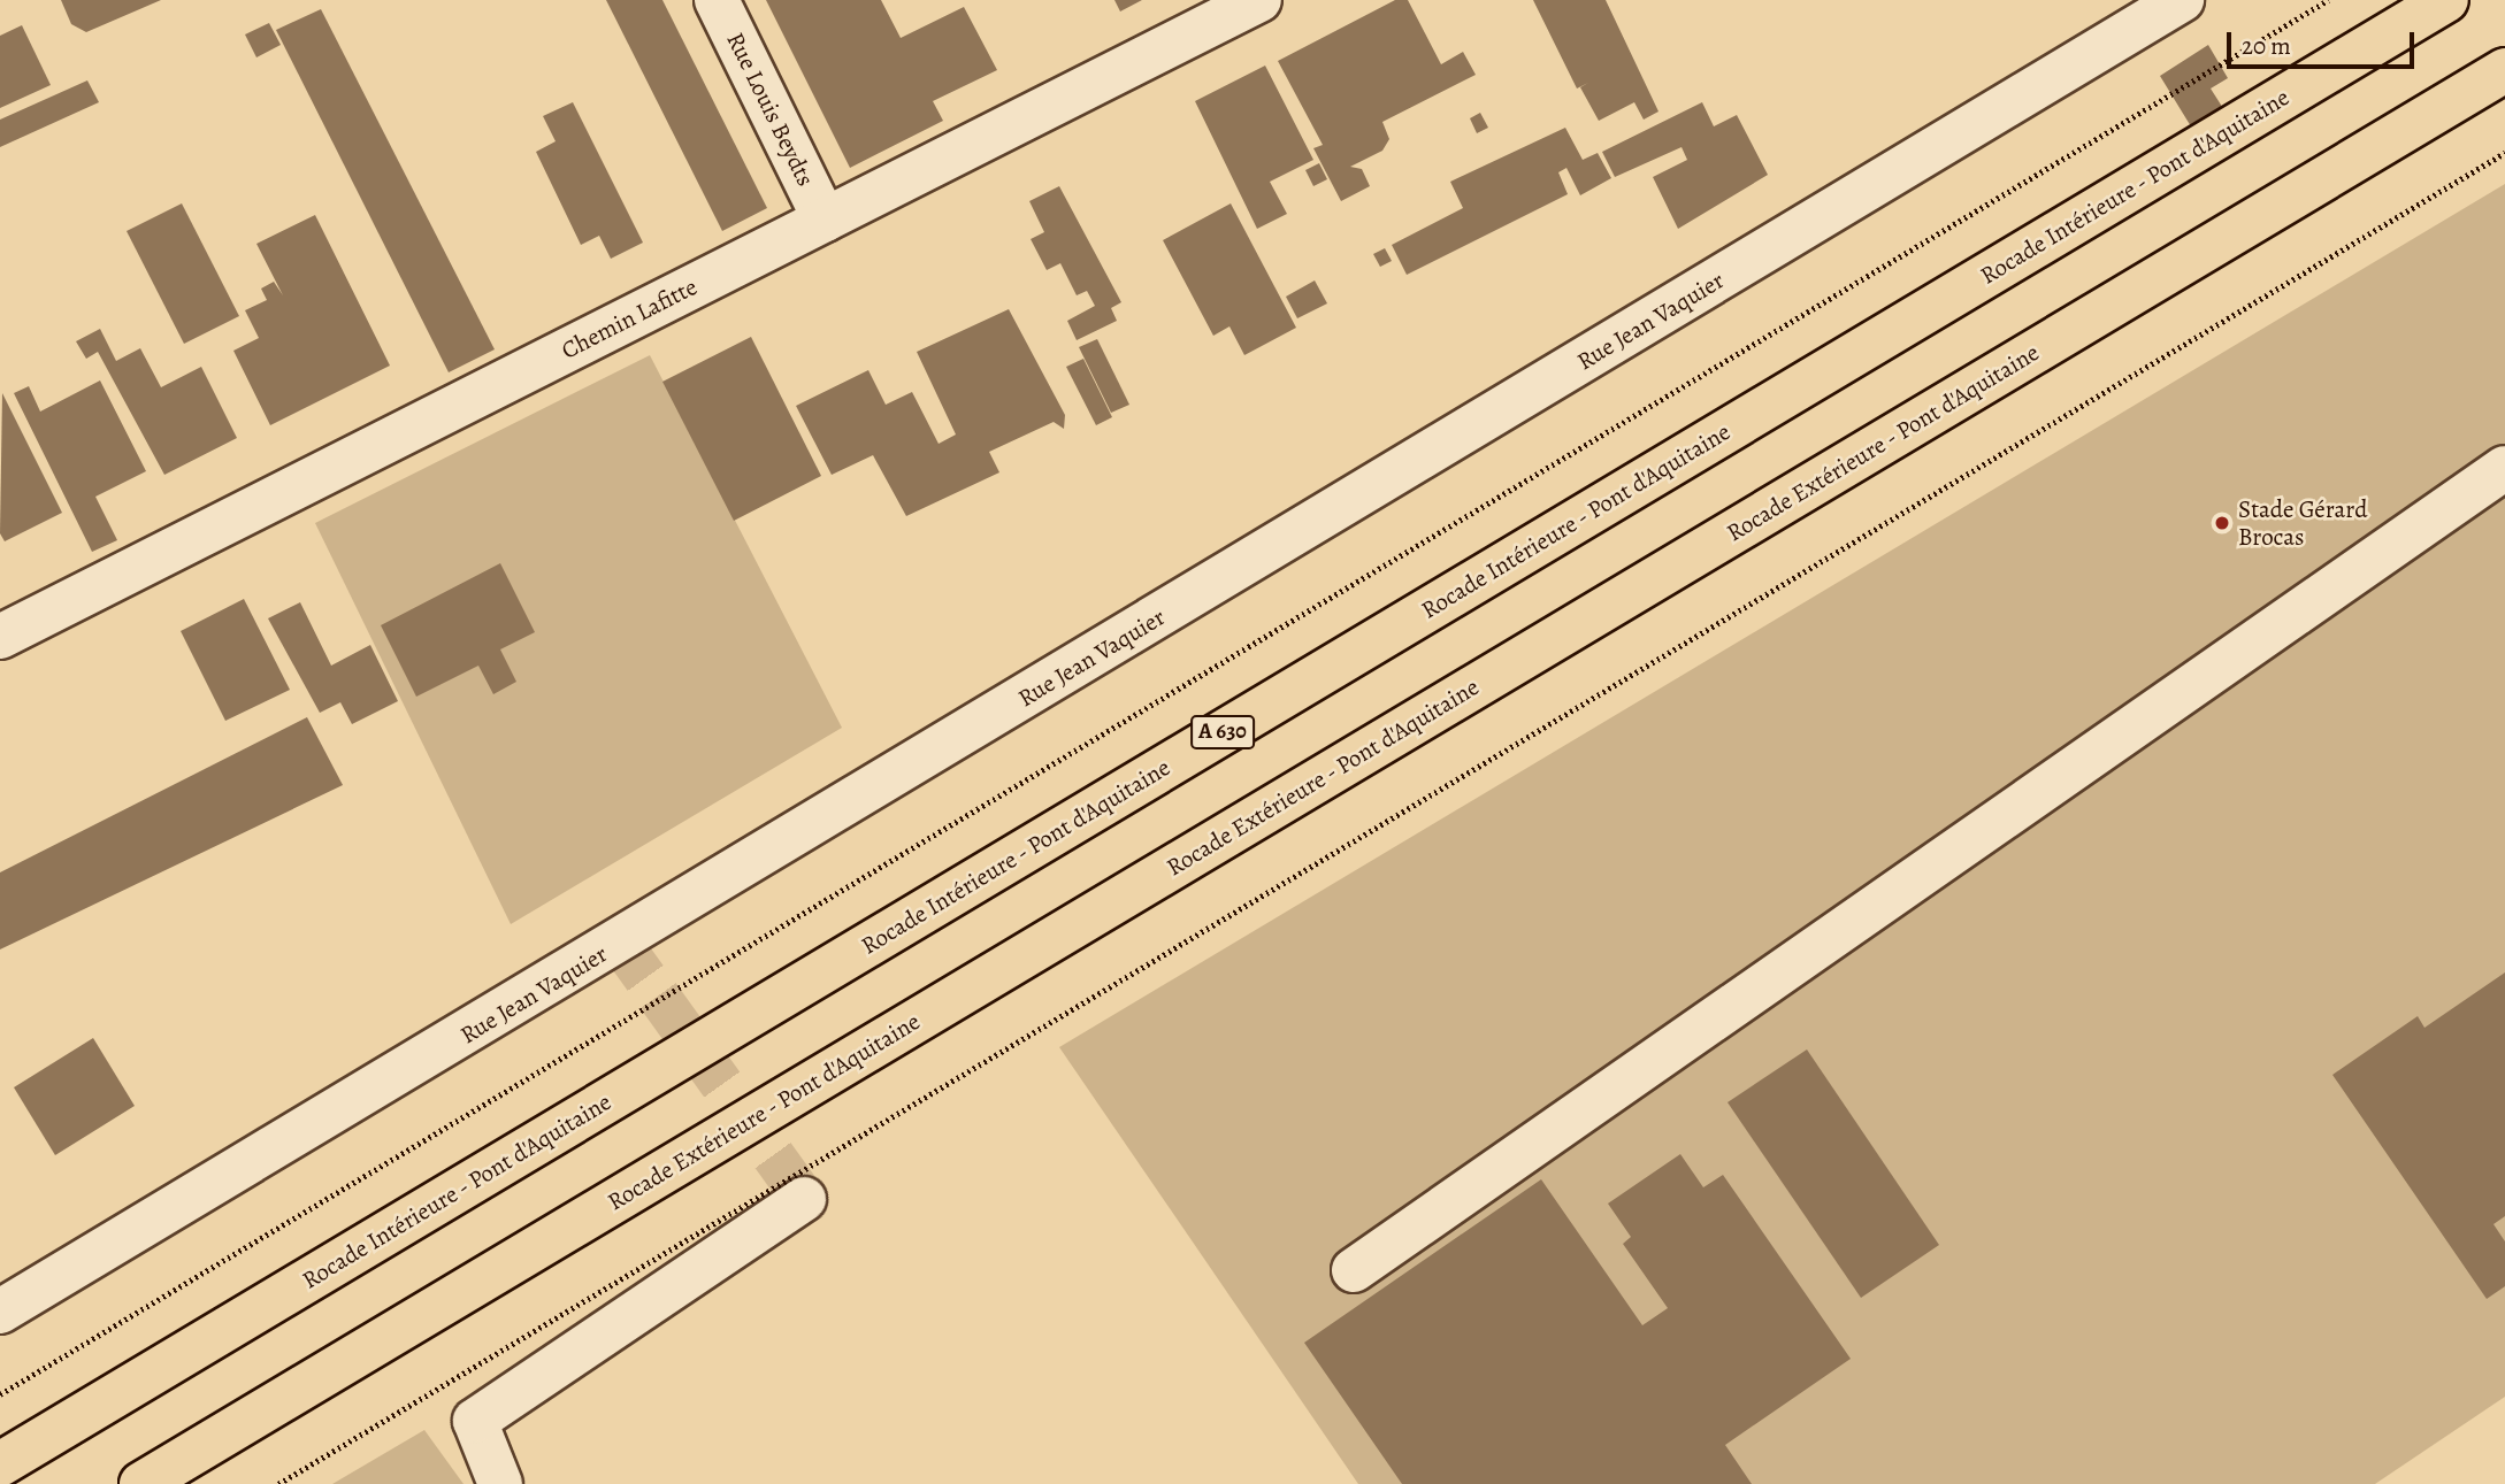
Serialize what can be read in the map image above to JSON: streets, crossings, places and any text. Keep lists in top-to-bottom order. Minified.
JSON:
{"streets":{"highway":["Rocade Intérieure - Pont d'Aquitaine","Rocade Extérieure - Pont d'Aquitaine","A 630"],"street":["Rue Louis Beydts","Chemin Lafitte","Rue Jean Vaquier"]},"crossings":[["Rue Louis Beydts","Chemin Lafitte"]],"places":["Stade Gérard Brocas"],"scale_bar":"20 m"}
